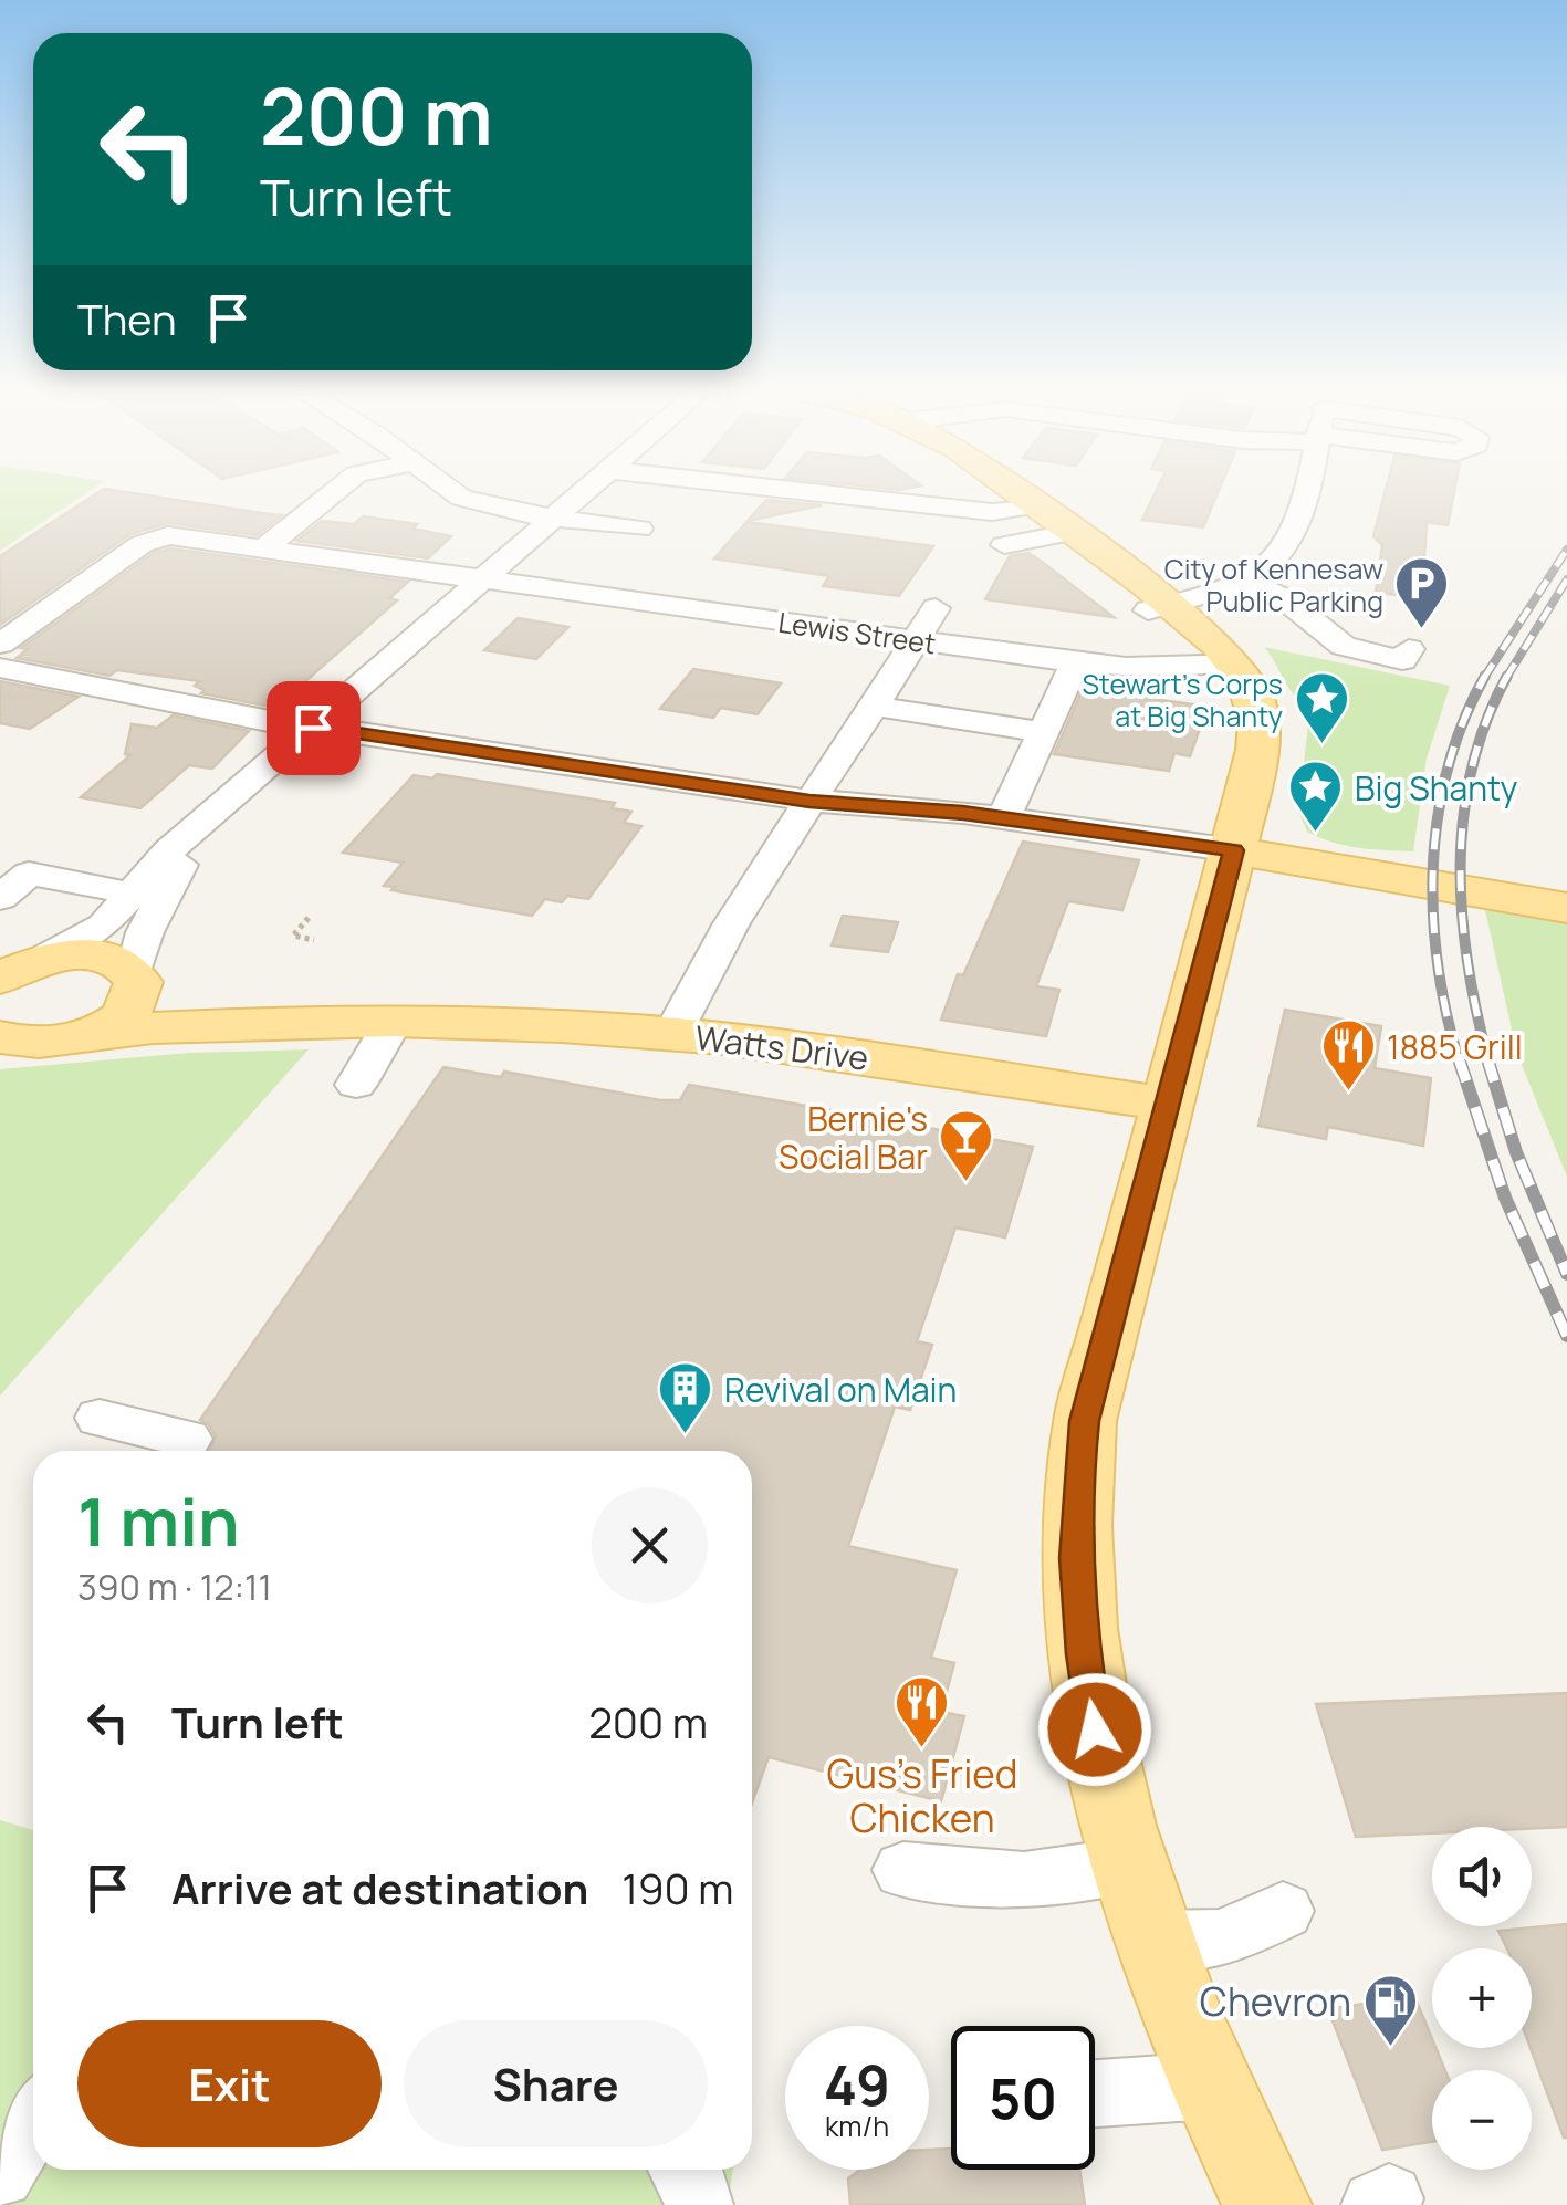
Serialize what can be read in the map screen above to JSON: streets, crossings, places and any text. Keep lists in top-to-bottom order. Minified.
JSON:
{"streets":{"main road":["Watts Drive"],"street":["Lewis Street"]},"places":{"parking":["City of Kennesaw Public Parking"],"place":["Stewart's Corps at Big Shanty","Big Shanty"],"restaurant":["1885 Grill","Gus's Fried Chicken"],"bar":["Bernie's Social Bar"],"building":["Revival on Main"],"fuel station":["Chevron"]},"page":{"turn":["200 m","Turn left"],"then":"Then","heading":["1 min","390 m · 12:11"],"list":[{"name":"Turn left","value":"200 m"},{"name":"Arrive at destination","value":"190 m"}],"map_buttons":["+","−"],"buttons":["Exit","Share"],"speed":"49 km/h","limit":"50"}}
